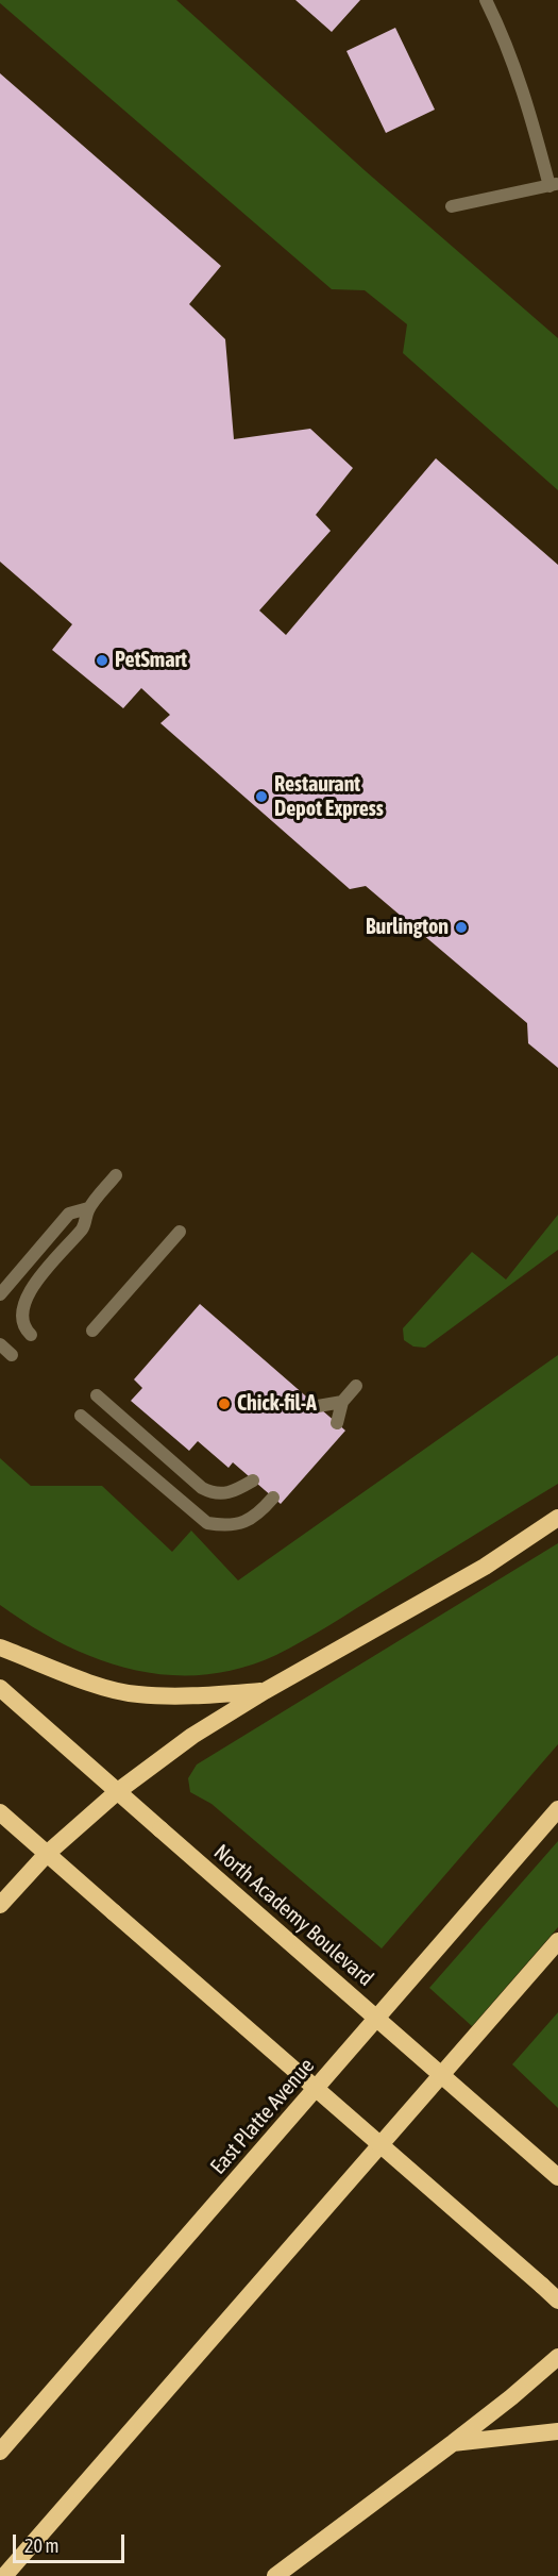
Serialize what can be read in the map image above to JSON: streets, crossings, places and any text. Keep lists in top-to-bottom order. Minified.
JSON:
{"streets":{"highway":["North Academy Boulevard","East Platte Avenue"]},"places":["PetSmart","Restaurant Depot Express","Burlington","Chick-fil-A"],"scale_bar":"20 m"}
